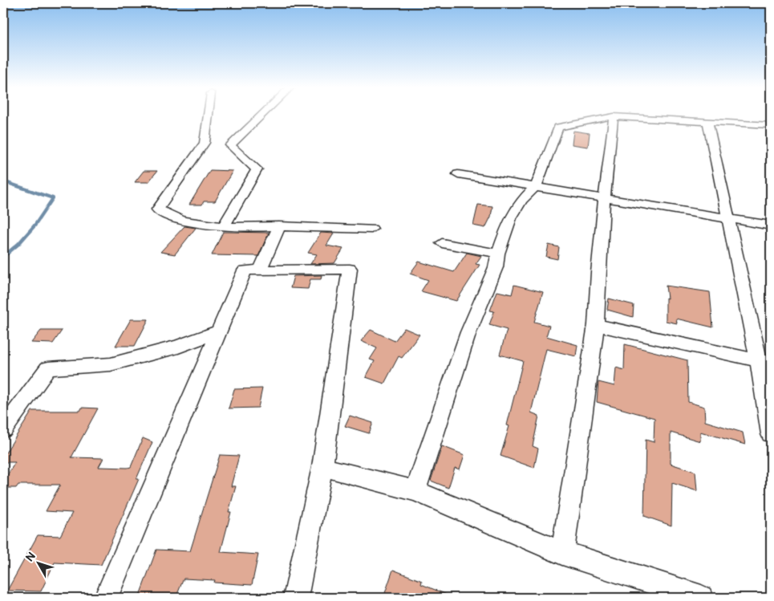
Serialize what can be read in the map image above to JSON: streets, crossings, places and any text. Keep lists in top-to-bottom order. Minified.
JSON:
{"north":"top left"}
